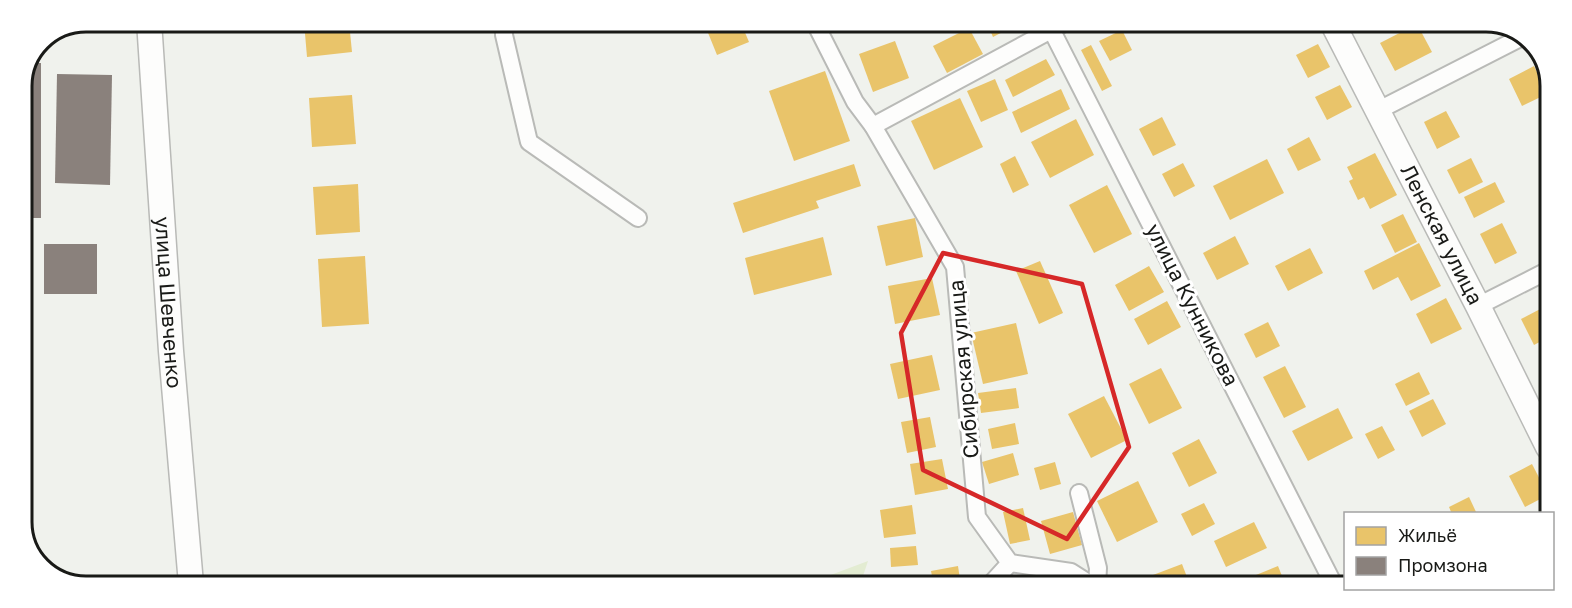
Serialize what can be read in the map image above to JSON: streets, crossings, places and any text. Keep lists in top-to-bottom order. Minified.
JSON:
{"streets":{"street":["Ленская улица","улица Шевченко","улица Кунникова","Сибирская улица"]},"legend":["Жильё","Промзона"]}
